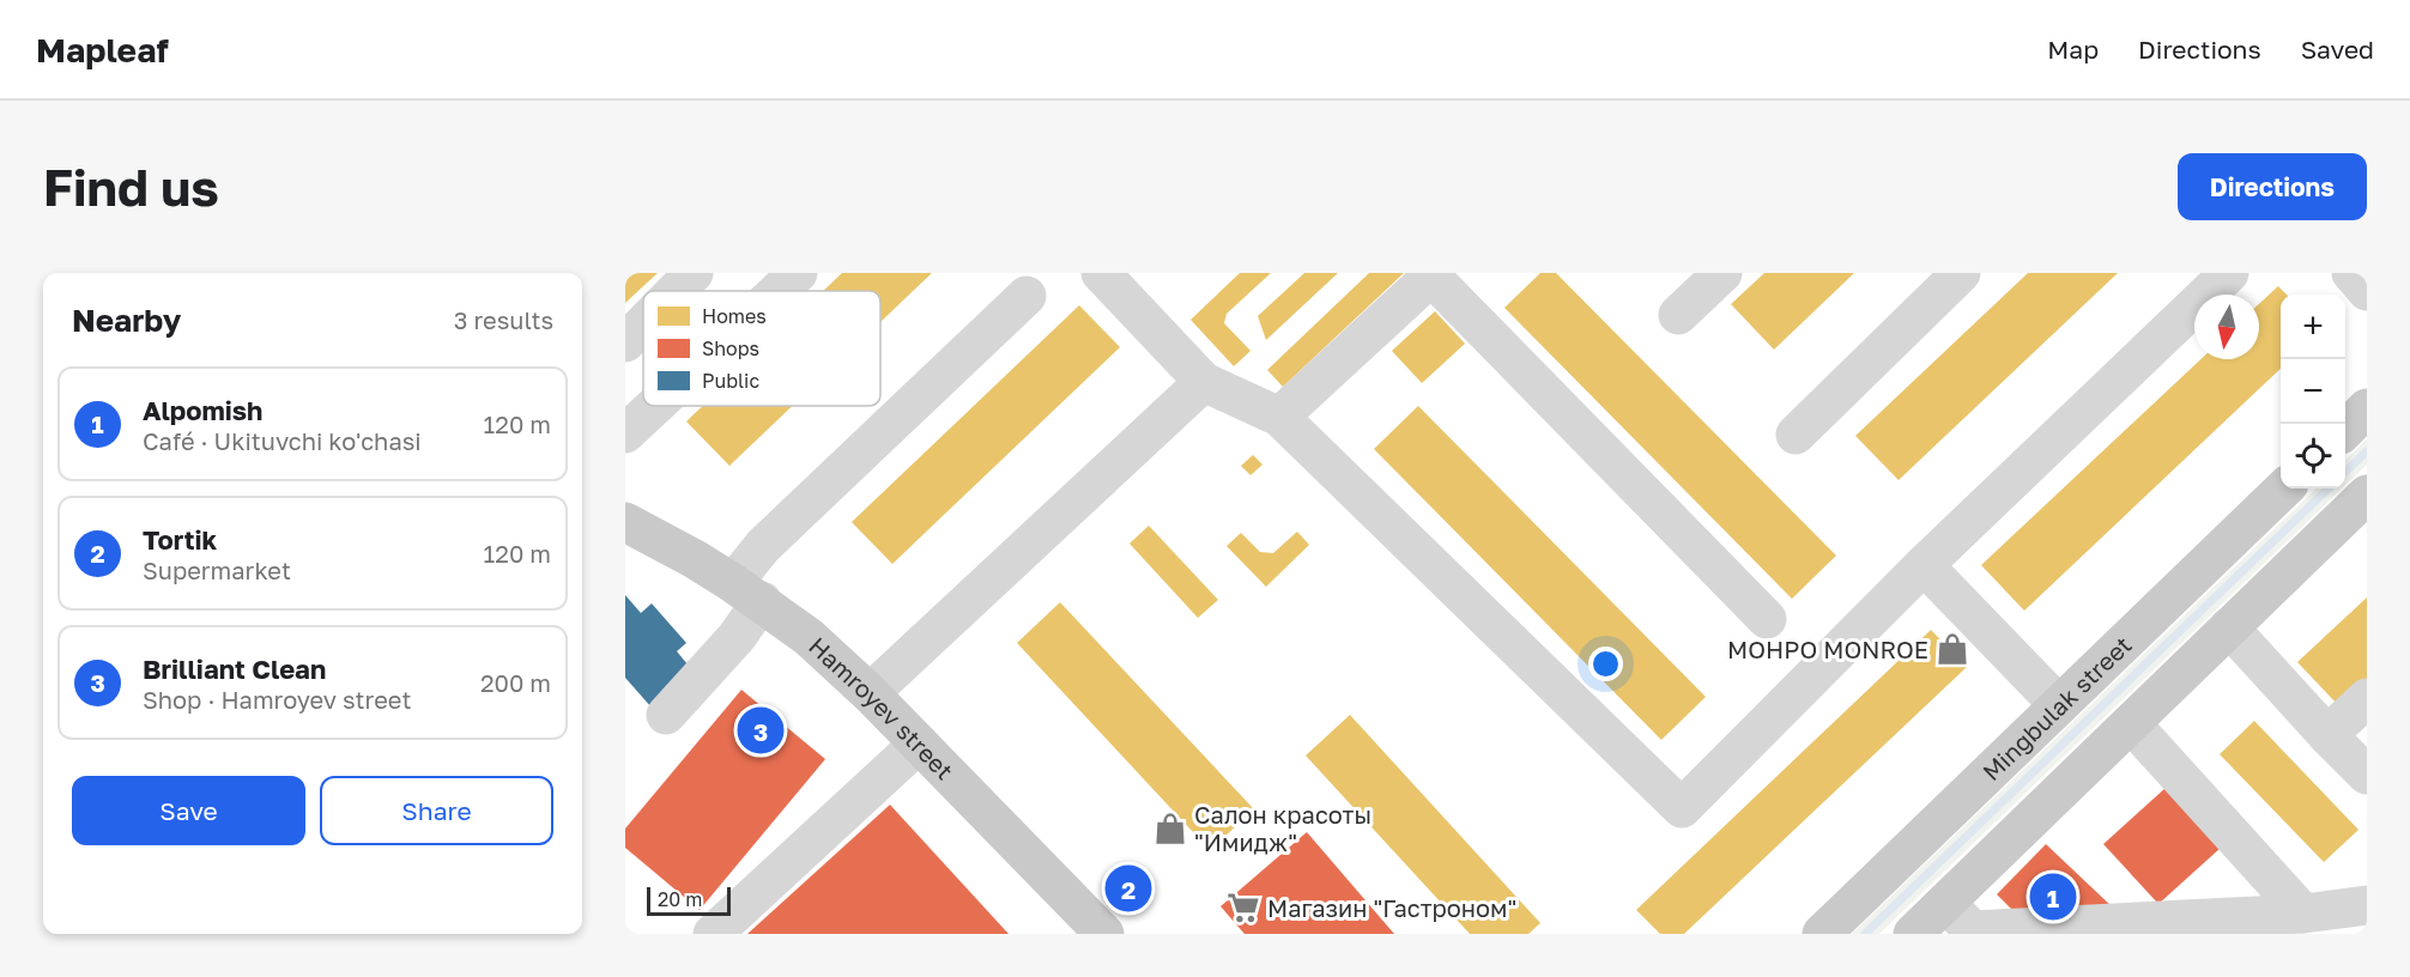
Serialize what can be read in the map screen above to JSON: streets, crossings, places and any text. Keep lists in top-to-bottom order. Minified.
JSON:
{"streets":{"main road":["Hamroyev street","Mingbulak street"]},"places":{"shop":["МОНРО MONROE","Салон красоты \"Имидж\""],"supermarket":["Магазин \"Гастроном\""]},"legend":["Homes","Shops","Public"],"scale_bar":"20 m","north":"bottom","page":{"header":"Mapleaf","nav":["Map","Directions","Saved"],"buttons":["Directions",["Save","Share"]],"title":"Find us","heading":["Nearby","3 results"],"map_buttons":["+","−"],"list":[{"mark":"1","name":"Alpomish","note":"Café · Ukituvchi ko'chasi","value":"120 m"},{"mark":"2","name":"Tortik","note":"Supermarket","value":"120 m"},{"mark":"3","name":"Brilliant Clean","note":"Shop · Hamroyev street","value":"200 m"}],"pins":["3","2","1"],"scale":"20 m"}}
